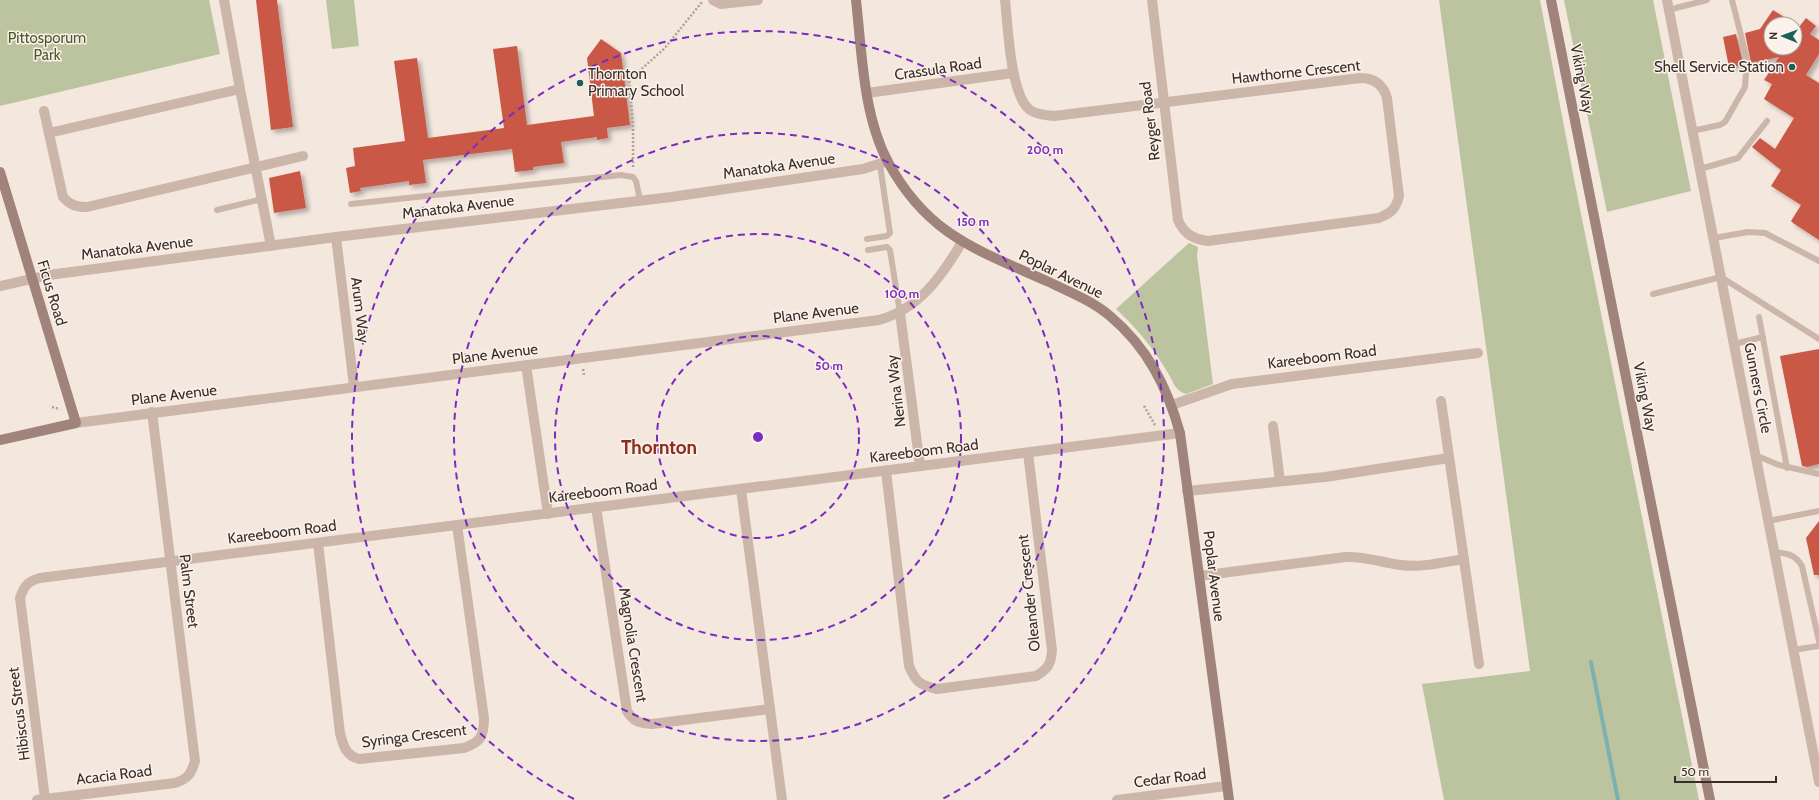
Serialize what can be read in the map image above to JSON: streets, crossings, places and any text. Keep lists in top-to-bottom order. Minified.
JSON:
{"streets":{"street":["Crassula Road","Hawthorne Crescent","Viking Way","Reyger Road","Manatoka Avenue","Poplar Avenue","Ficus Road","Arum Way","Plane Avenue","Kareeboom Road","Gunners Circle","Nerina Way","Palm Street","Oleander Crescent","Magnolia Crescent","Hibiscus Street","Syringa Crescent","Acacia Road","Cedar Road"]},"crossings":[["Crassula Road","Hawthorne Crescent"],["Crassula Road","Poplar Avenue"],["Hawthorne Crescent","Reyger Road"],["Manatoka Avenue","Poplar Avenue"],["Manatoka Avenue","Ficus Road"],["Manatoka Avenue","Arum Way"],["Poplar Avenue","Plane Avenue"],["Poplar Avenue","Kareeboom Road"],["Poplar Avenue","Cedar Road"],["Ficus Road","Plane Avenue"],["Arum Way","Plane Avenue"],["Plane Avenue","Nerina Way"],["Plane Avenue","Palm Street"],["Kareeboom Road","Nerina Way"],["Kareeboom Road","Palm Street"],["Kareeboom Road","Oleander Crescent"],["Kareeboom Road","Magnolia Crescent"],["Kareeboom Road","Hibiscus Street"],["Kareeboom Road","Syringa Crescent"],["Palm Street","Acacia Road"],["Hibiscus Street","Acacia Road"]],"districts":["Thornton"],"parks":["Pittosporum Park"],"places":["Shell Service Station","Thornton Primary School"],"scale_bar":"50 m","north":"left","rings":["200 m","150 m","100 m","50 m"]}
